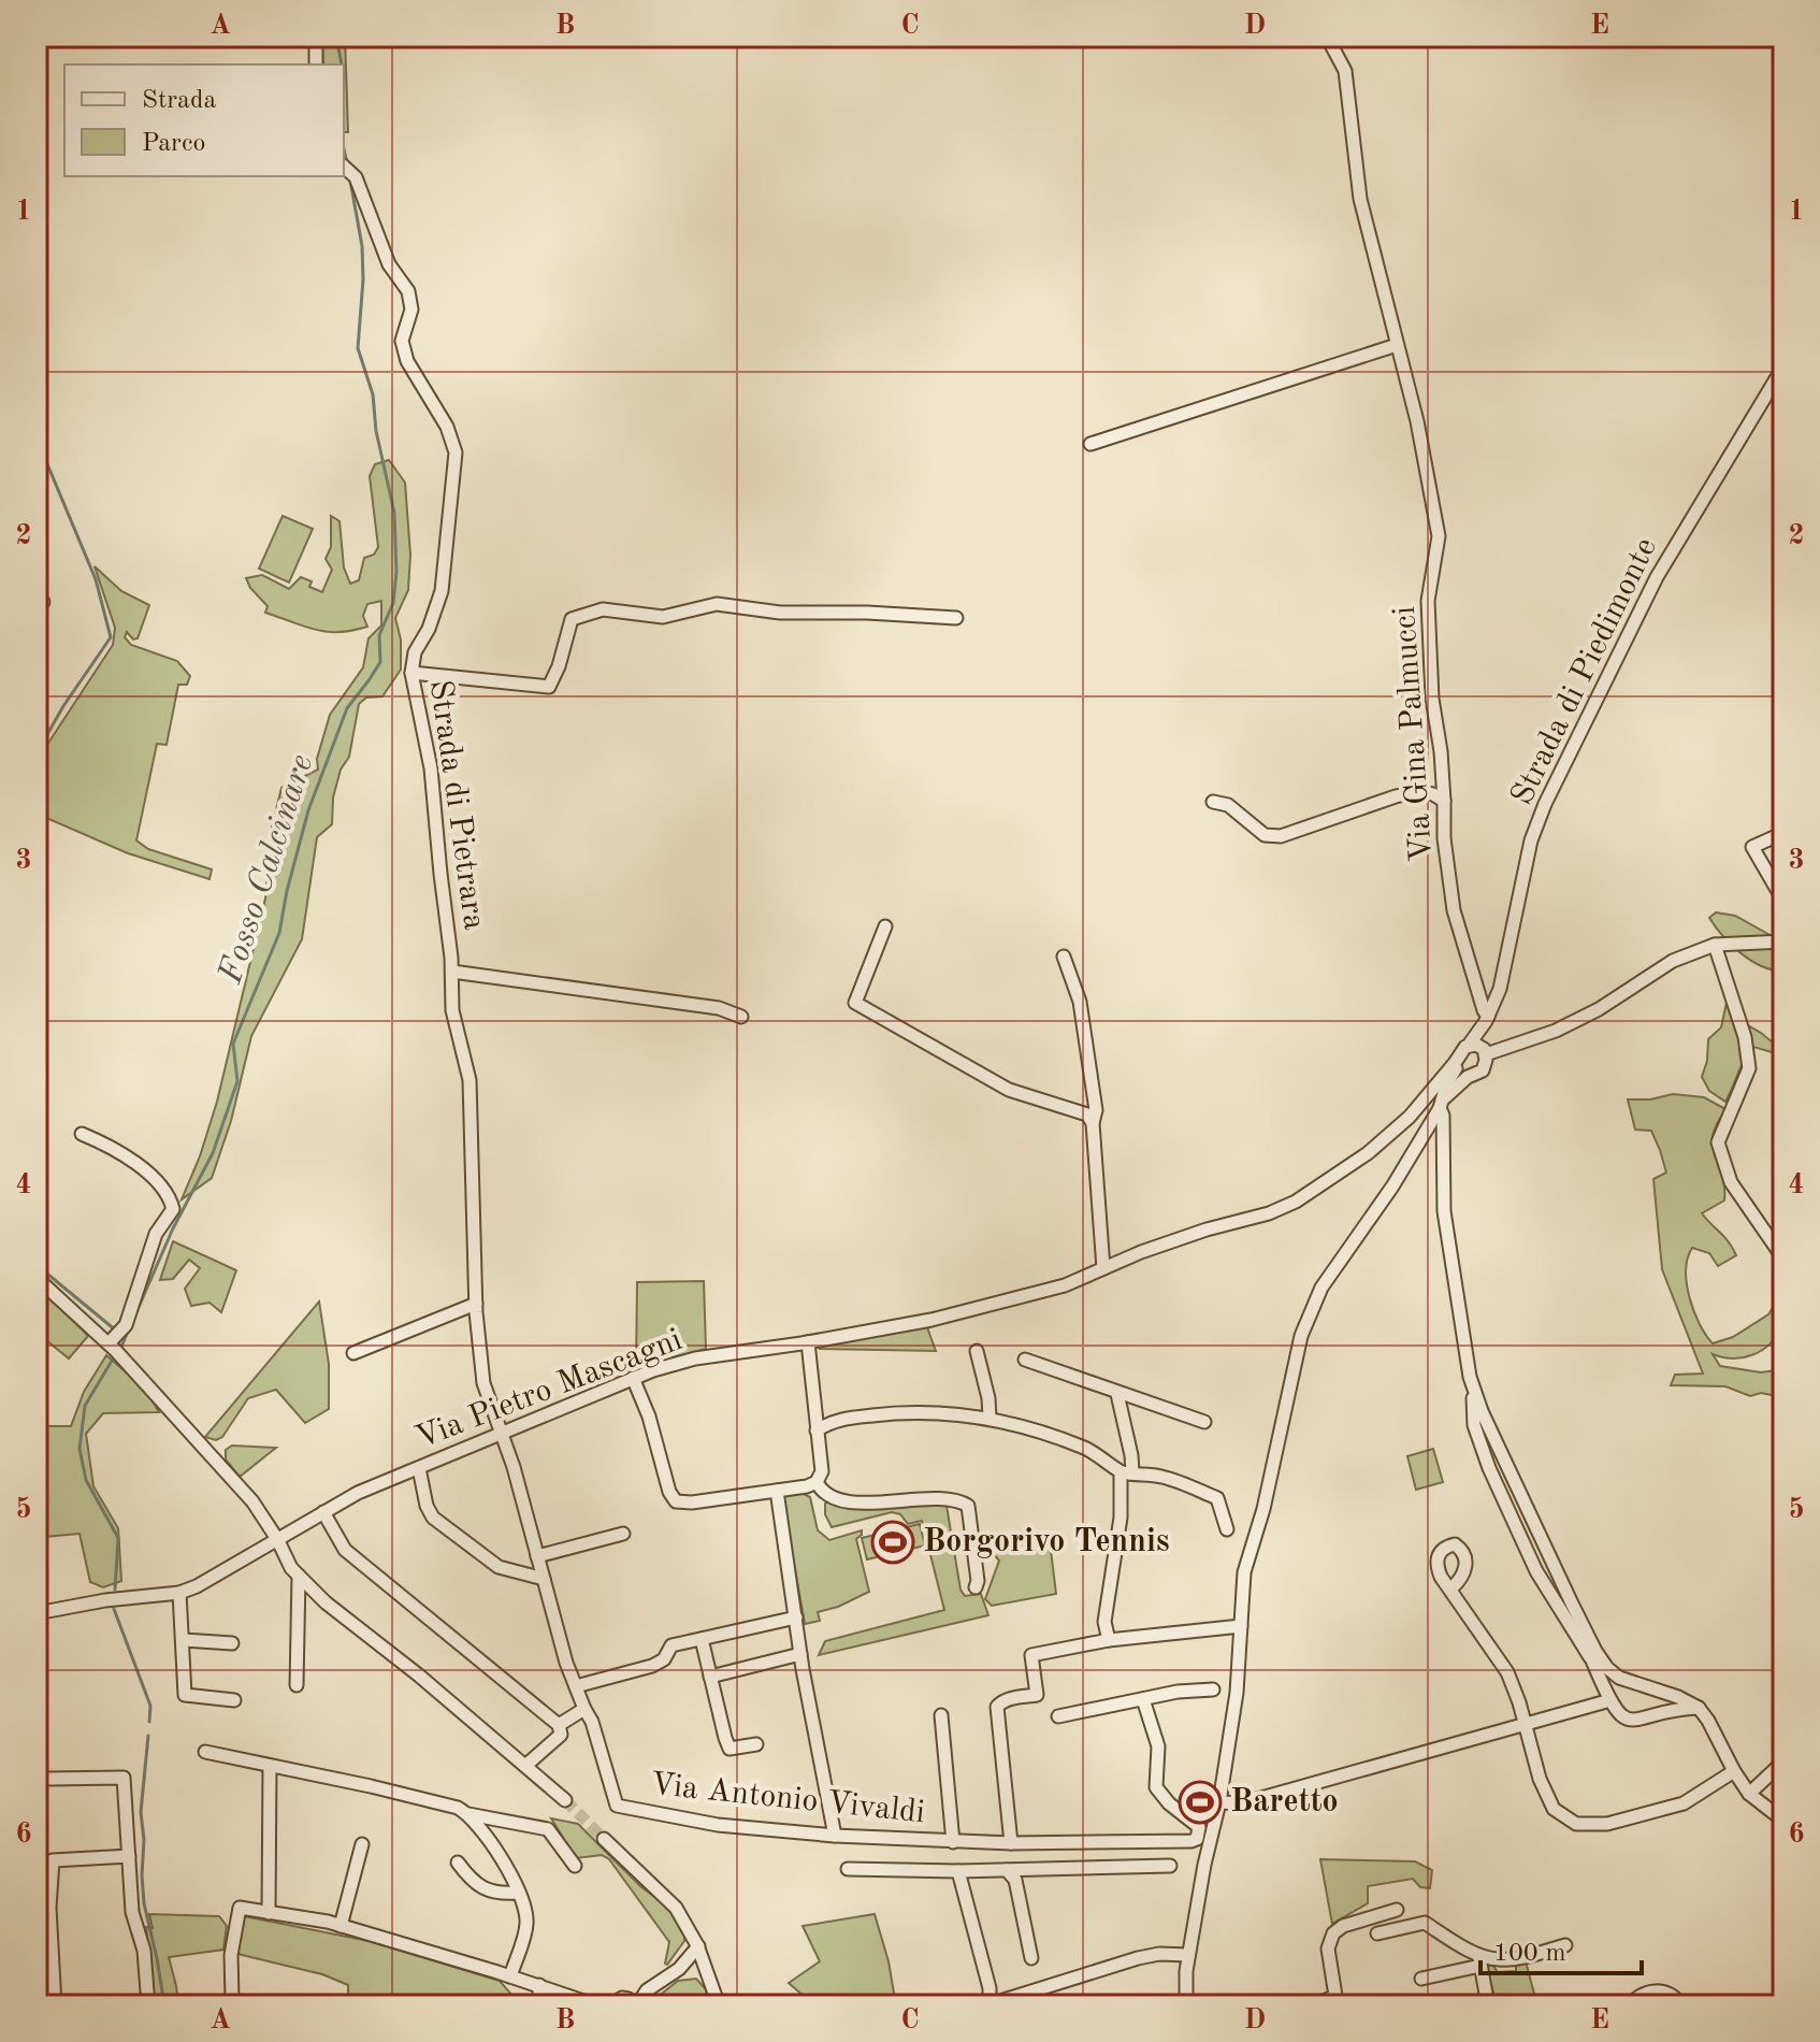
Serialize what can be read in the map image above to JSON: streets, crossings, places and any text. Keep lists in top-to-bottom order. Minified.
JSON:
{"streets":{"street":["Strada di Piedimonte","Via Gina Palmucci","Strada di Pietrara","Via Pietro Mascagni","Via Antonio Vivaldi"]},"crossings":[["Strada di Piedimonte","Via Gina Palmucci"],["Strada di Piedimonte","Via Pietro Mascagni"],["Strada di Pietrara","Via Pietro Mascagni"],["Strada di Pietrara","Via Antonio Vivaldi"],["Via Pietro Mascagni","Via Antonio Vivaldi"]],"water":["Fosso Calcinare"],"places":{"sports":["Borgorivo Tennis","Baretto"]},"legend":["Strada","Parco"],"scale_bar":"100 m","grid":{"columns":["A","B","C","D","E"],"rows":["1","2","3","4","5","6"]}}
